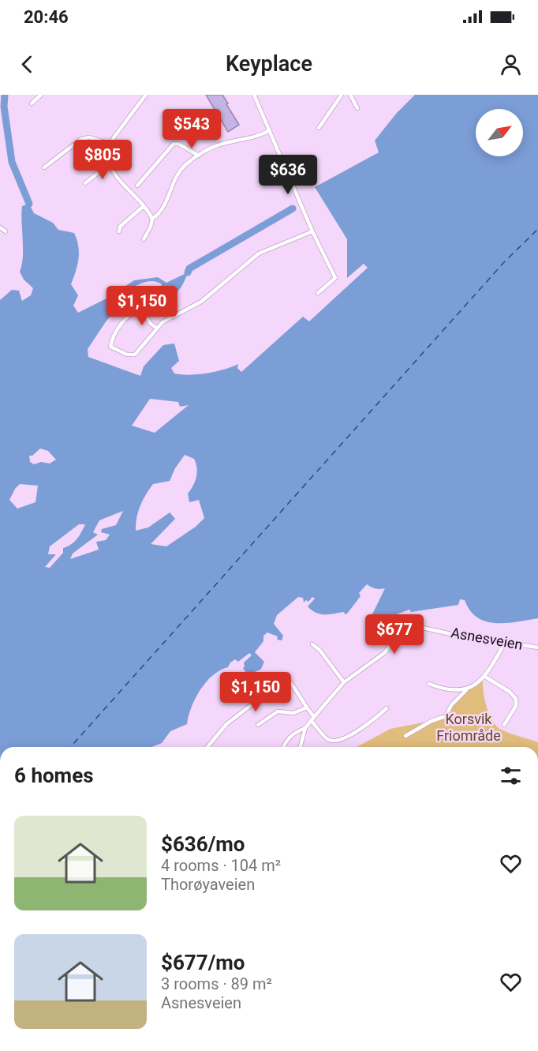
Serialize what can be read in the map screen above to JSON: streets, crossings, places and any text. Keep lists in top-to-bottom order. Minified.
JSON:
{"streets":{"street":["Asnesveien"]},"parks":["Korsvik Friområde"],"north":"top right","page":{"status":"20:46","header":"Keyplace","price":["$543","$805","$636","$1,150","$677","$1,150"],"heading":"6 homes","list":[{"name":"$636/mo","note":"4 rooms · 104 m² · Thorøyaveien"},{"name":"$677/mo","note":"3 rooms · 89 m² · Asnesveien"}]}}
